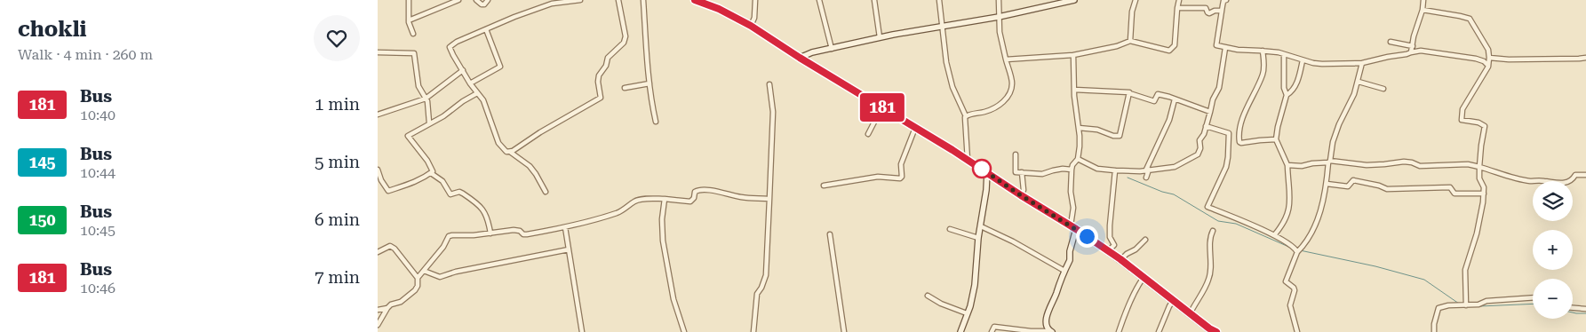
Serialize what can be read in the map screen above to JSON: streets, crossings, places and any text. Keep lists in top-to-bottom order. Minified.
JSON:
{"lines":["bus line 181"],"page":{"heading":["chokli","Walk · 4 min · 260 m"],"on_map":"181","list":[{"mark":"181","name":"Bus","note":"10:40","value":"1 min"},{"mark":"145","name":"Bus","note":"10:44","value":"5 min"},{"mark":"150","name":"Bus","note":"10:45","value":"6 min"},{"mark":"181","name":"Bus","note":"10:46","value":"7 min"}],"map_buttons":["+","−"]}}
